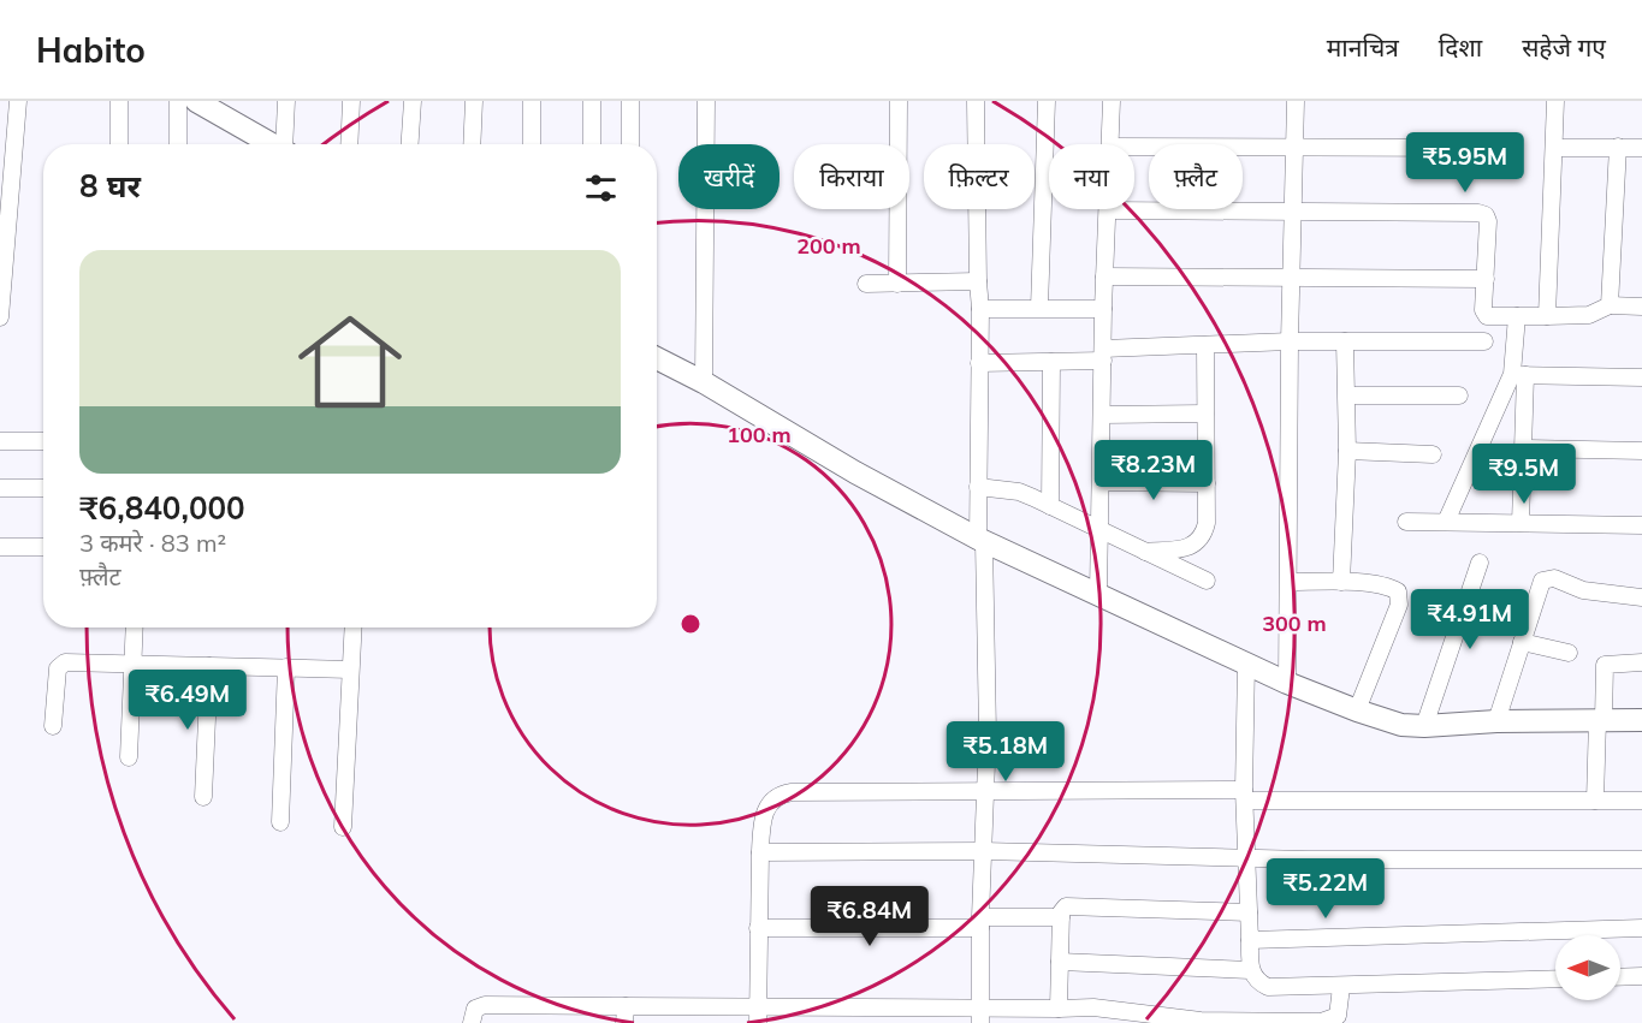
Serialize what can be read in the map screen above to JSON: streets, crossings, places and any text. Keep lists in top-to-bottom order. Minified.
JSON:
{"north":"left","page":{"header":"Habito","nav":["मानचित्र","दिशा","सहेजे गए"],"price":["₹5.95M","₹8.23M","₹9.5M","₹4.91M","₹6.49M","₹5.18M","₹5.22M","₹6.84M"],"chip":["खरीदें","किराया","फ़िल्टर","नया","फ़्लैट"],"heading":"8 घर","list":[{"name":"₹6,840,000","note":"3 कमरे · 83 m² · फ़्लैट"}]},"rings":["200 m","100 m","300 m"]}
